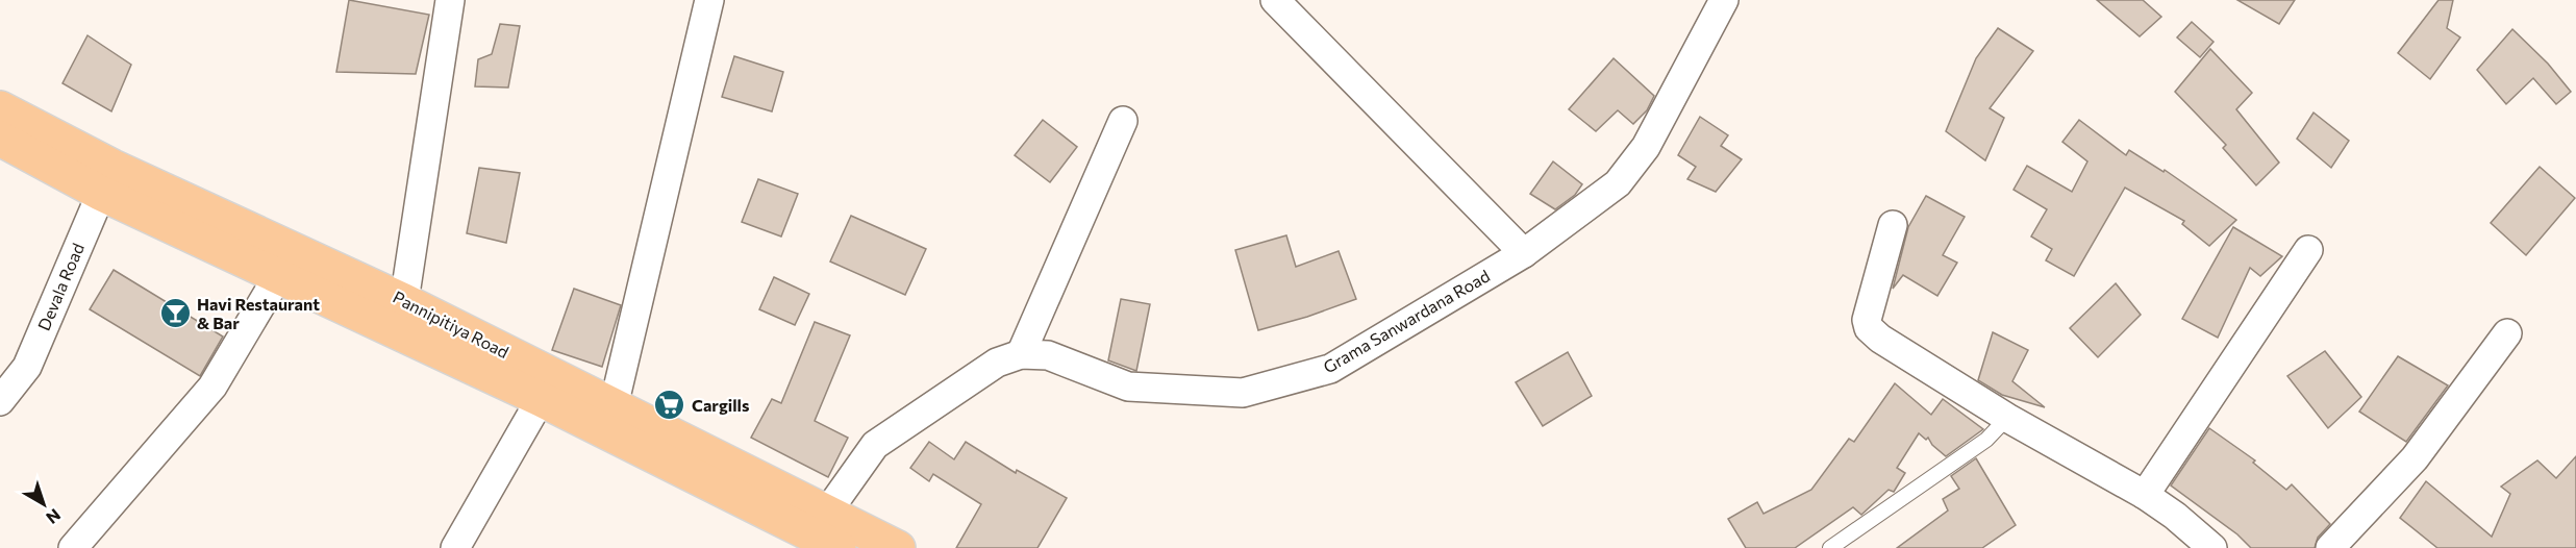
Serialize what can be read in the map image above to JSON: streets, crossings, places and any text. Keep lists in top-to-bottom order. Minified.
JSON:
{"streets":{"main road":["Pannipitiya Road"],"street":["Devala Road","Grama Sanwardana Road"]},"crossings":[["Devala Road","Pannipitiya Road"],["Grama Sanwardana Road","Pannipitiya Road"]],"places":{"bar":["Havi Restaurant & Bar"],"supermarket":["Cargills"]},"north":"bottom right"}
